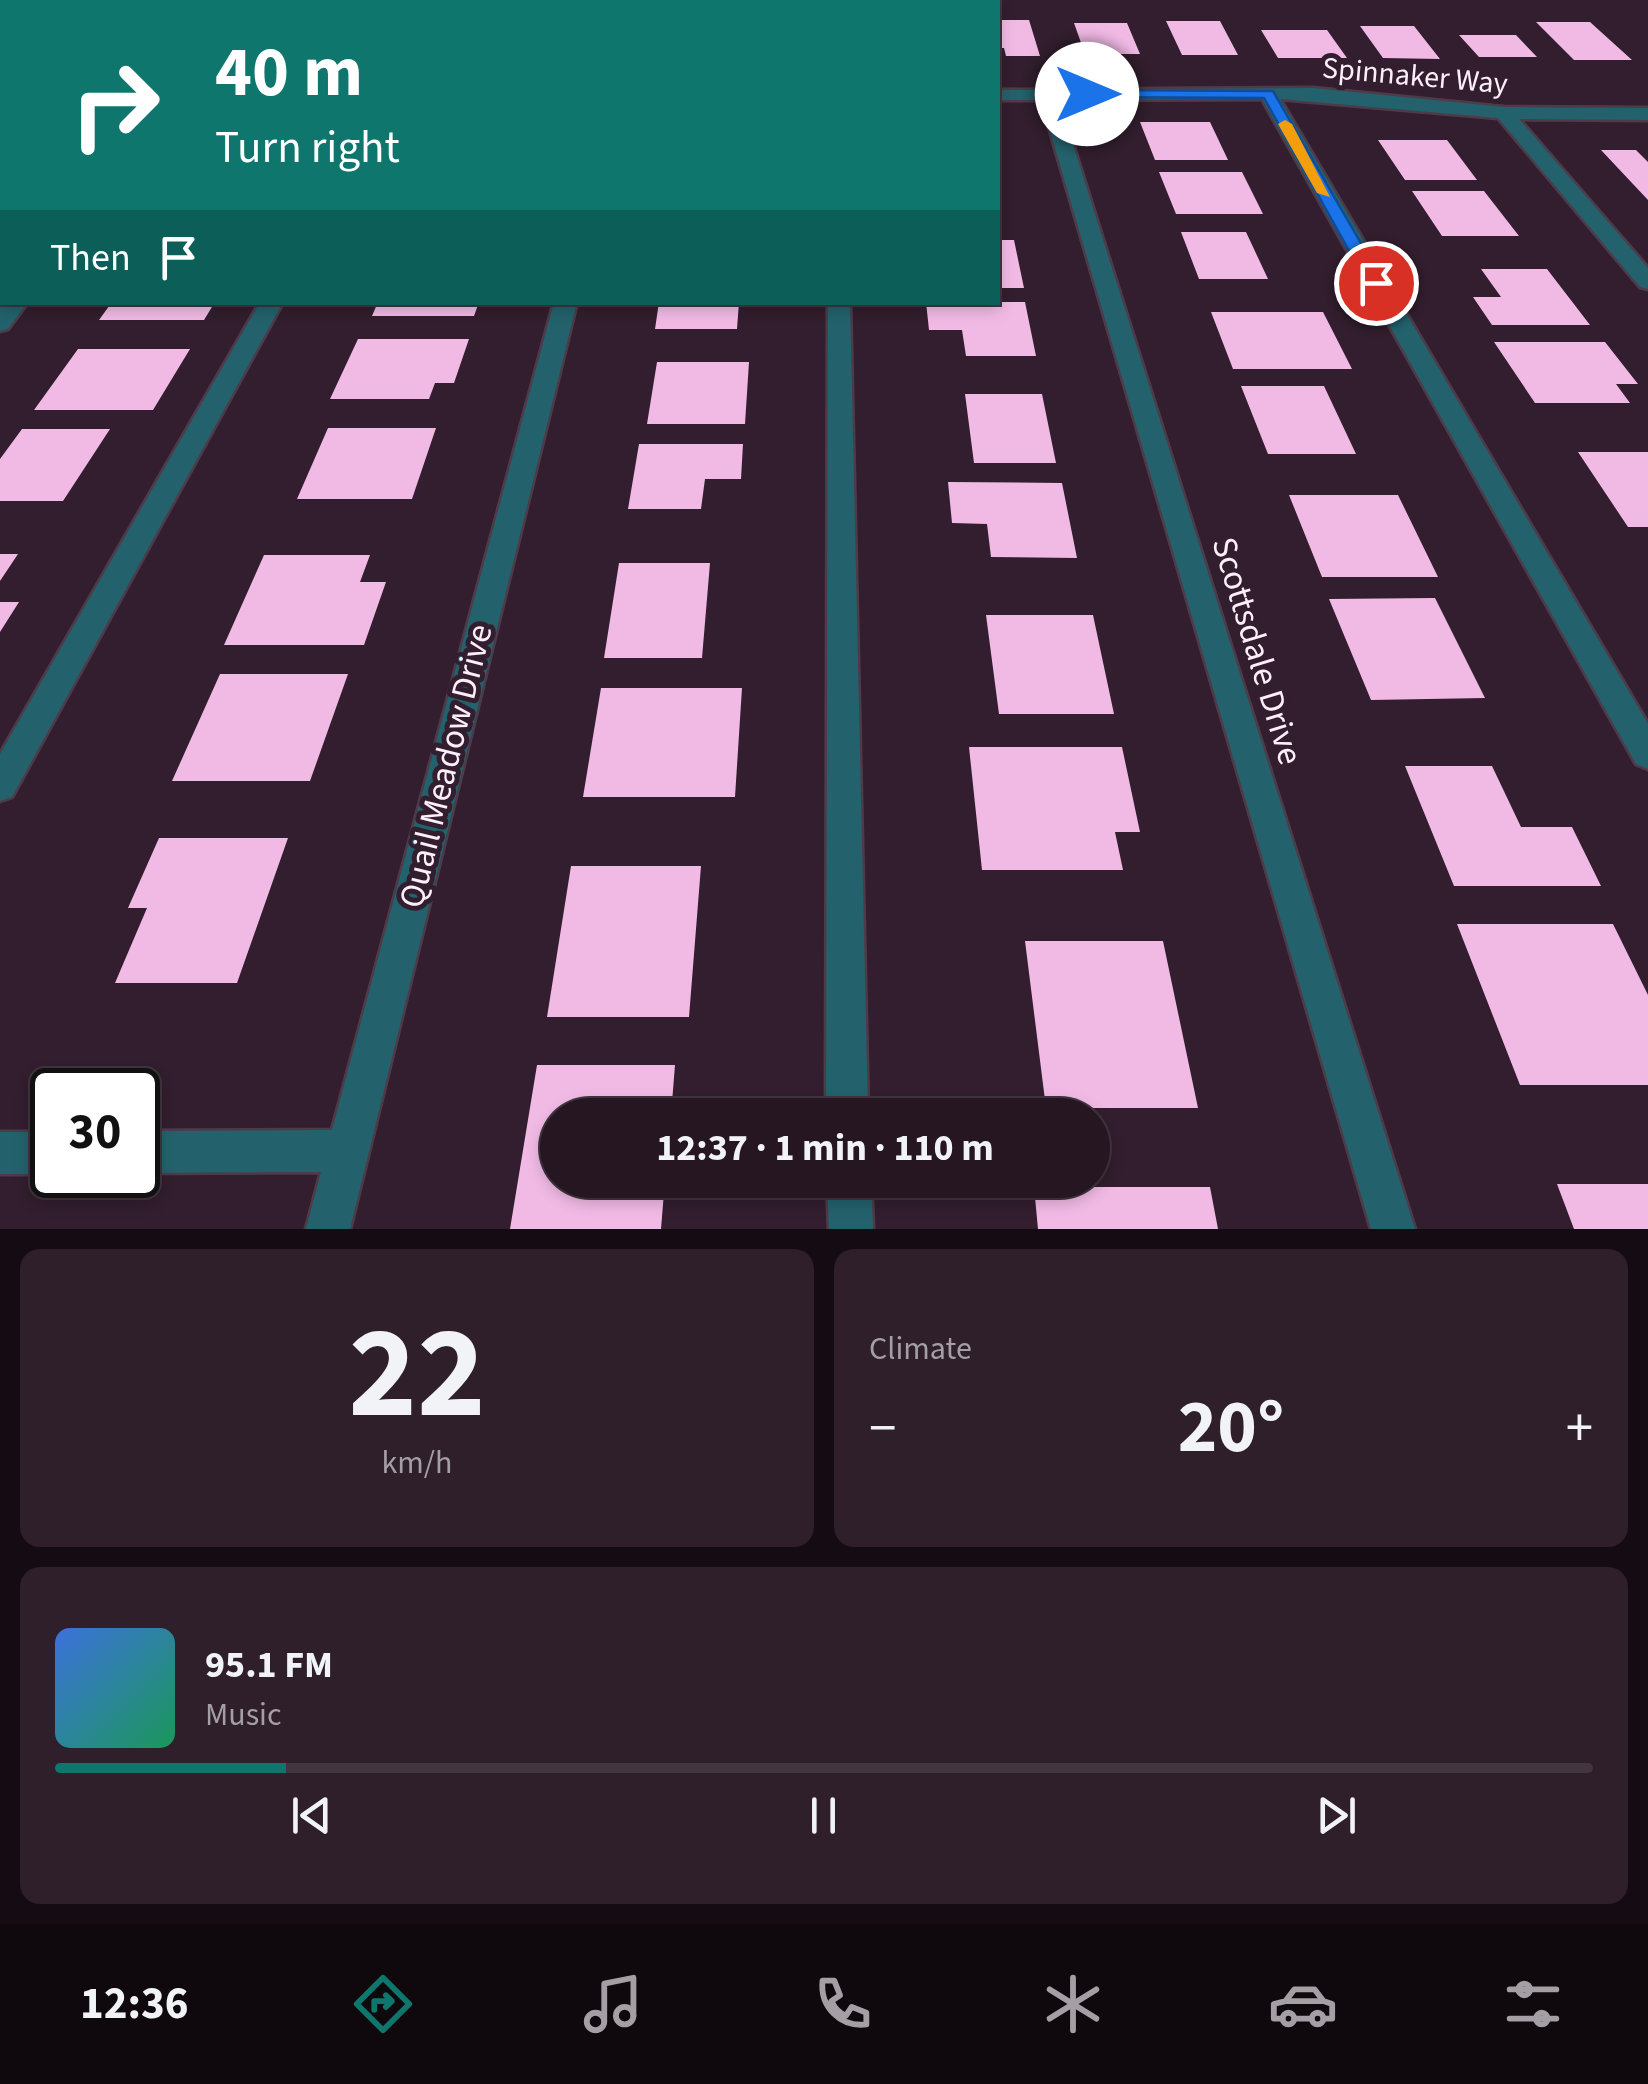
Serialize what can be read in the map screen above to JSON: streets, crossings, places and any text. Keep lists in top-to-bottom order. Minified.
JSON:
{"streets":{"street":["Spinnaker Way","Scottsdale Drive","Quail Meadow Drive"]},"crossings":[["Spinnaker Way","Scottsdale Drive"]],"page":{"turn":["40 m","Turn right"],"then":"Then","limit":"30","trip":"12:37 · 1 min · 110 m","tile":[["22","km/h"],"Climate"],"heat":["−","20°","+"],"song":["95.1 FM","Music"],"tabs":"12:36"}}
